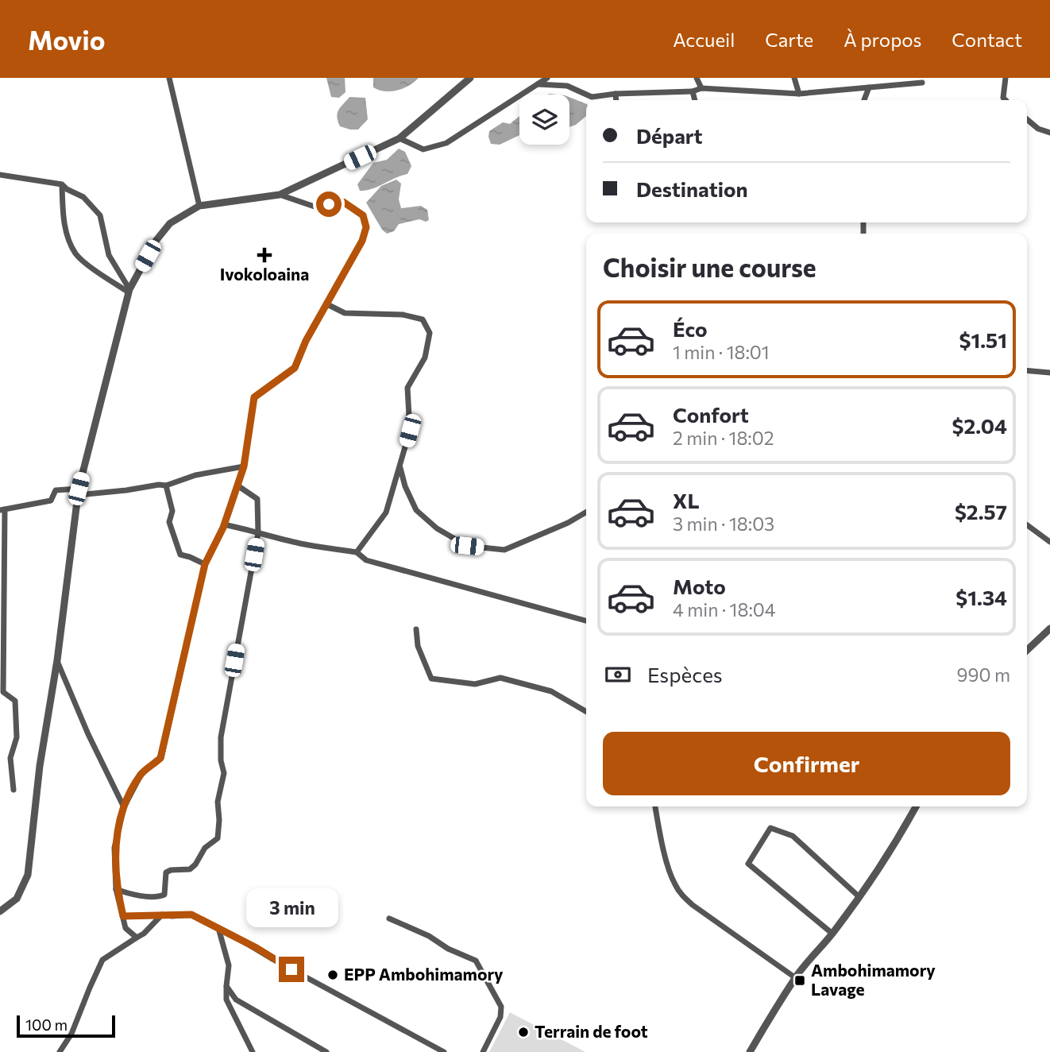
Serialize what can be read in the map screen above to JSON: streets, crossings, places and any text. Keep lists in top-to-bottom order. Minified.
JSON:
{"places":{"health":["Ivokoloaina"],"other":["EPP Ambohimamory","Terrain de foot"],"transit":["Ambohimamory Lavage"]},"scale_bar":"100 m","page":{"header":"Movio","nav":["Accueil","Carte","À propos","Contact"],"banner":["Départ","Destination"],"heading":"Choisir une course","list":[{"name":"Éco","note":"1 min · 18:01","value":"$1.51"},{"name":"Confort","note":"2 min · 18:02","value":"$2.04"},{"name":"XL","note":"3 min · 18:03","value":"$2.57"},{"name":"Moto","note":"4 min · 18:04","value":"$1.34"}],"pay":["Espèces","990 m"],"buttons":"Confirmer","bubble":"3 min","scale":"100 m"}}
